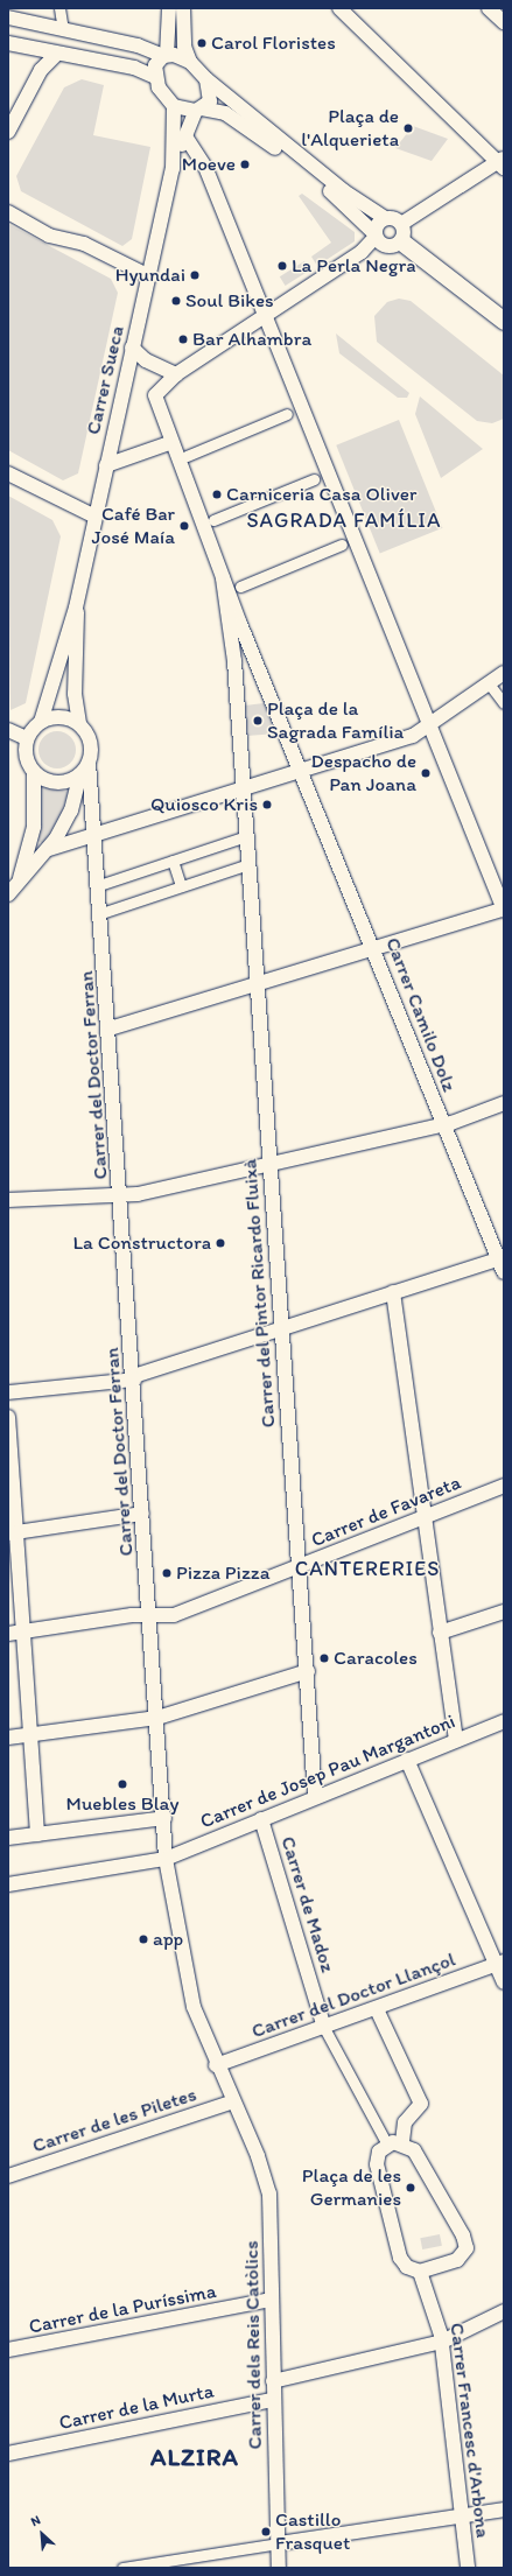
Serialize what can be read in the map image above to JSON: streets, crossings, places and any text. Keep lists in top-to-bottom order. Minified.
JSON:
{"streets":{"street":["Carrer Sueca","Carrer Camilo Dolz","Carrer del Doctor Ferran","Carrer del Pintor Ricardo Fluixà","Carrer de Favareta","Carrer de Josep Pau Margantoni","Carrer de Madoz","Carrer del Doctor Llançol","Carrer de les Piletes","Carrer de la Puríssima","Carrer dels Reis Catòlics","Carrer de la Murta","Carrer Francesc d'Arbona"]},"crossings":[["Carrer Sueca","Carrer del Doctor Ferran"],["Carrer del Doctor Ferran","Carrer de Favareta"],["Carrer del Doctor Ferran","Carrer de Josep Pau Margantoni"],["Carrer del Doctor Ferran","Carrer del Doctor Llançol"],["Carrer del Doctor Ferran","Carrer de les Piletes"],["Carrer del Doctor Ferran","Carrer dels Reis Catòlics"],["Carrer del Pintor Ricardo Fluixà","Carrer de Favareta"],["Carrer del Pintor Ricardo Fluixà","Carrer de Josep Pau Margantoni"],["Carrer de Josep Pau Margantoni","Carrer de Madoz"],["Carrer de Madoz","Carrer del Doctor Llançol"],["Carrer de la Puríssima","Carrer dels Reis Catòlics"],["Carrer dels Reis Catòlics","Carrer de la Murta"]],"districts":["SAGRADA FAMÍLIA","CANTERERIES","ALZIRA"],"places":["Carol Floristes","Plaça de l'Alquerieta","Moeve","La Perla Negra","Hyundai","Soul Bikes","Bar Alhambra","Carniceria Casa Oliver","Café Bar José Maía","Plaça de la Sagrada Família","Despacho de Pan Joana","Quiosco Kris","La Constructora","Pizza Pizza","Caracoles","Muebles Blay","app","Plaça de les Germanies","Castillo Frasquet"],"north":"top left"}
